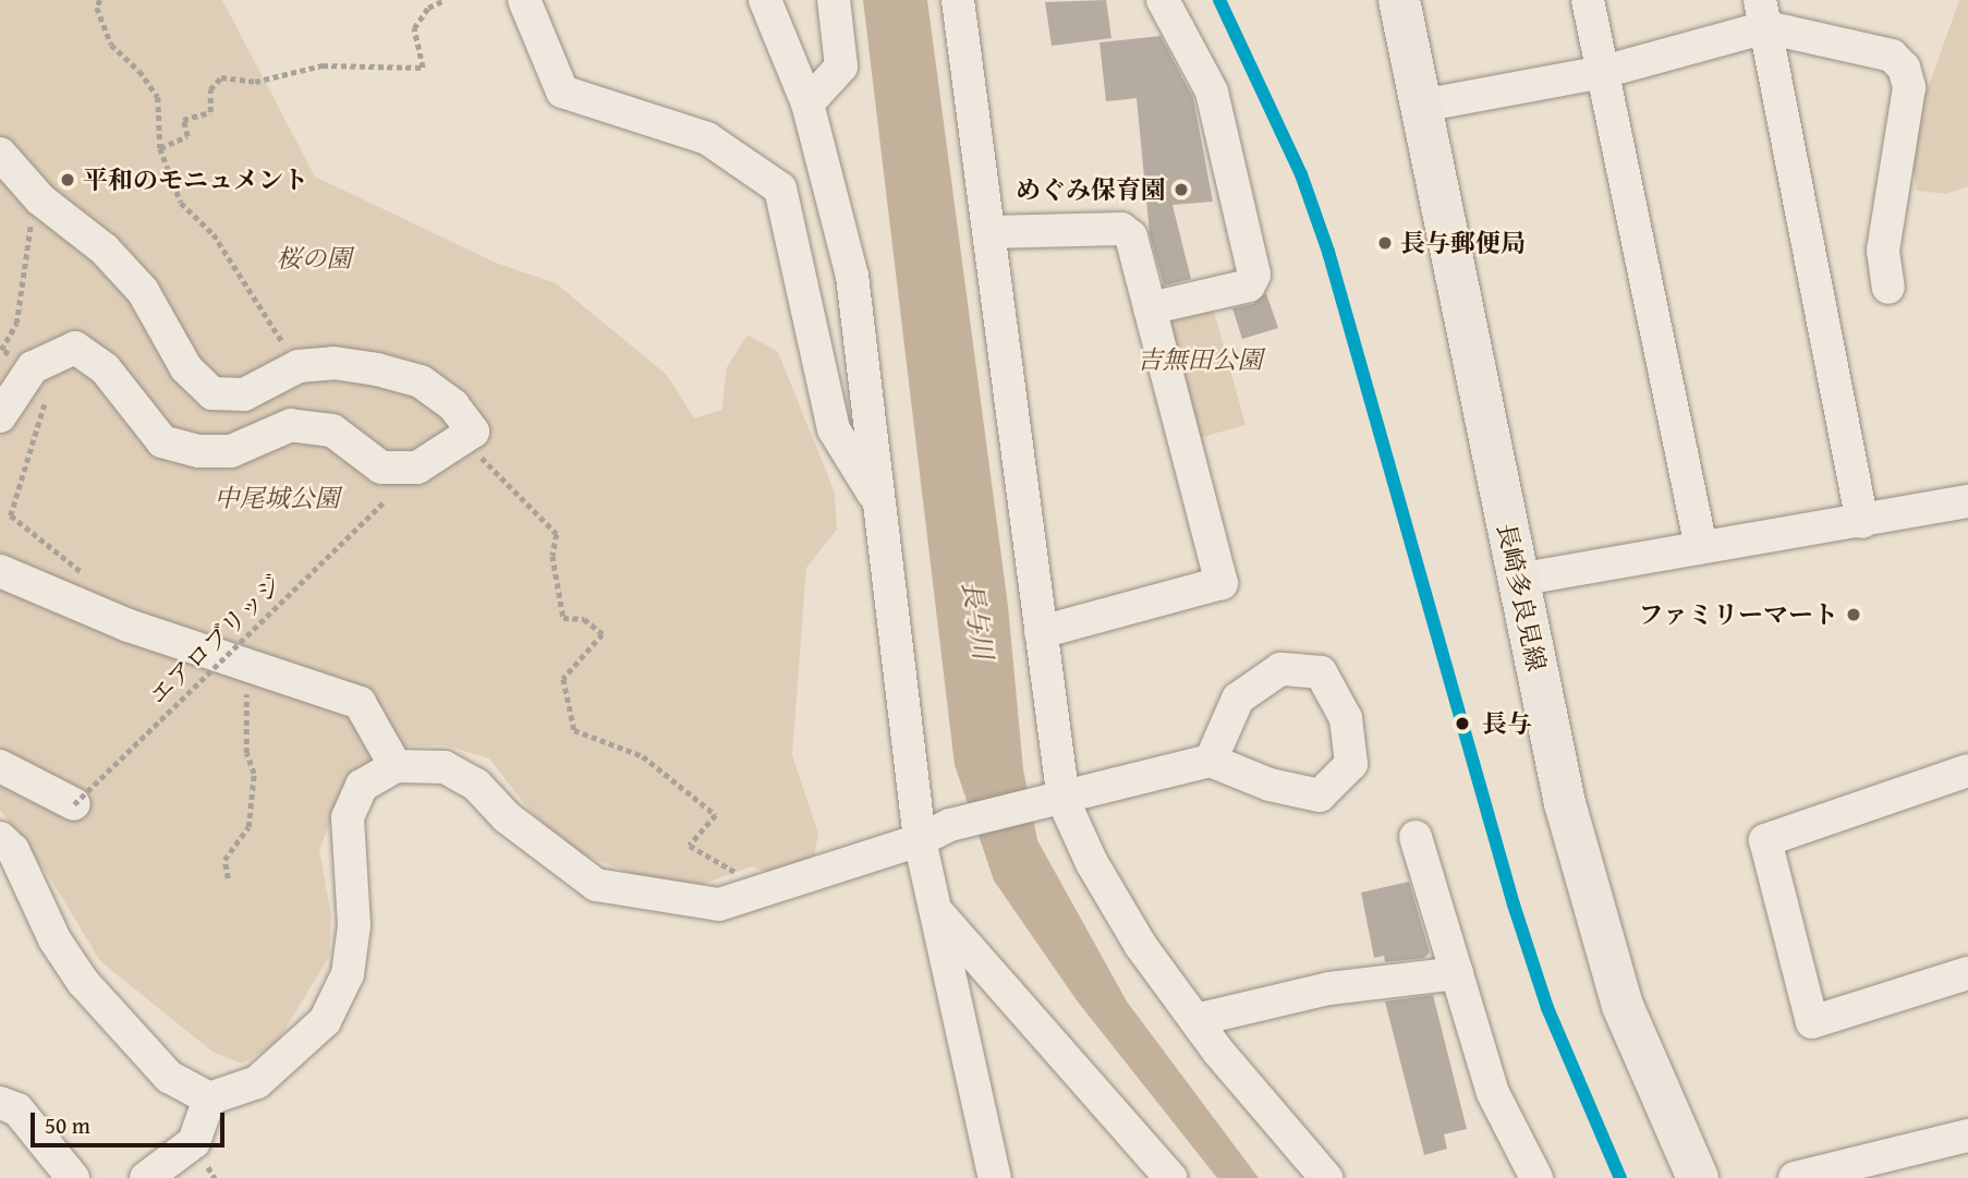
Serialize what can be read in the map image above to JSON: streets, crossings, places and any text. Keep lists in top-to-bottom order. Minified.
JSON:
{"streets":{"main road":["長崎多良見線"],"path":["エアロブリッジ"]},"water":["長与川"],"parks":["桜の園","吉無田公園","中尾城公園"],"places":["平和のモニュメント","めぐみ保育園","長与郵便局","ファミリーマート","長与"],"scale_bar":"50 m"}
